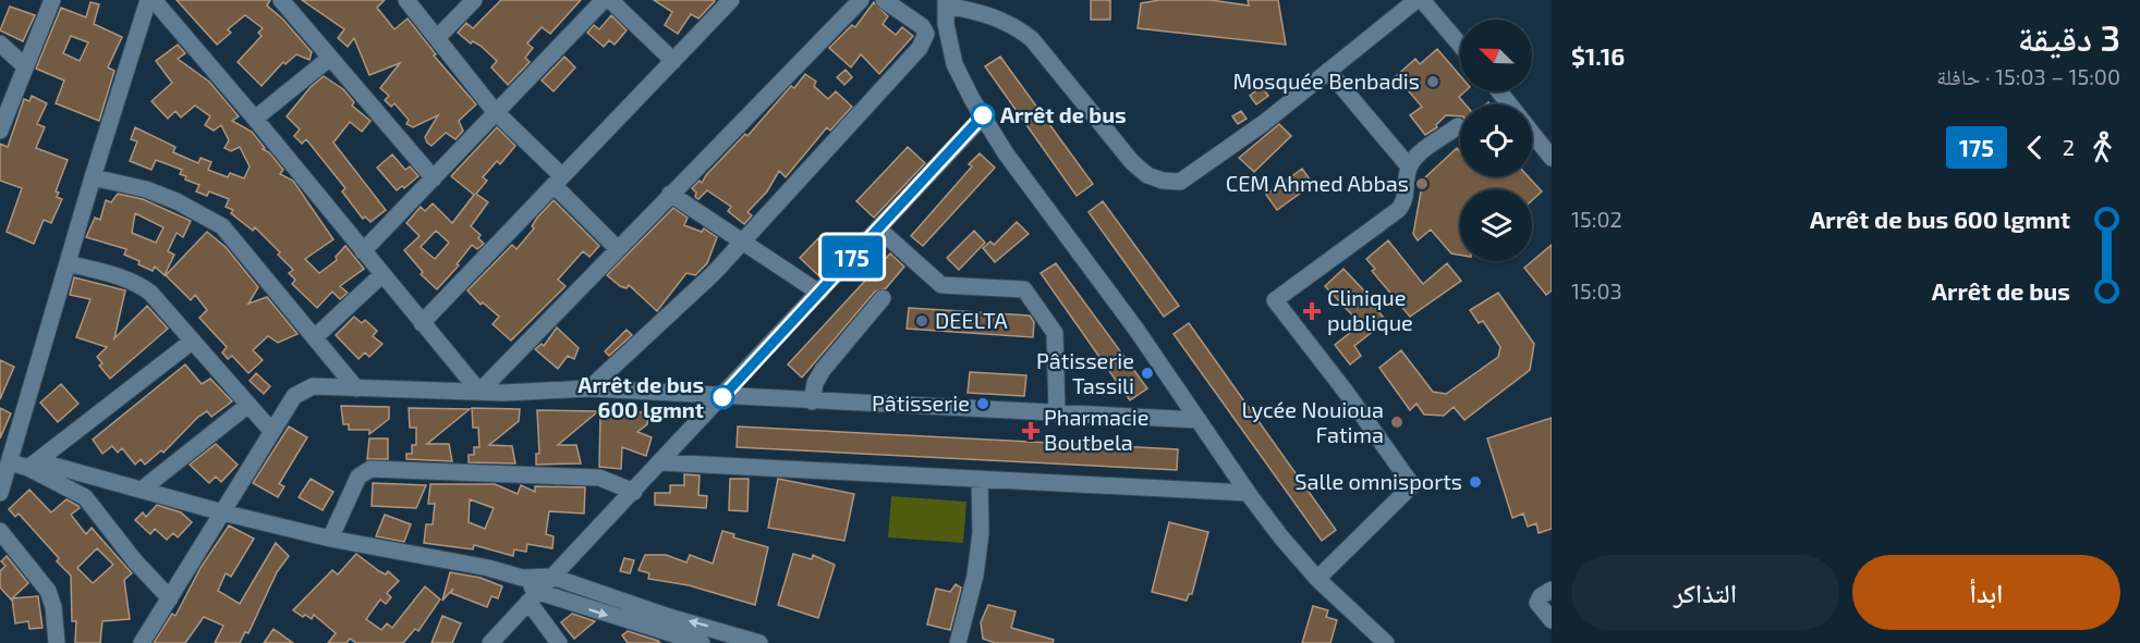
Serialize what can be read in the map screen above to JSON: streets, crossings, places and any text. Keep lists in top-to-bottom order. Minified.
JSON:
{"places":{"other":["Mosquée Benbadis","Arrêt de bus","CEM Ahmed Abbas","DEELTA","Pâtisserie Tassili","Arrêt de bus 600 lgmnt","Pâtisserie","Lycée Nouioua Fatima","Salle omnisports"],"health":["Clinique publique","Pharmacie Boutbela"]},"lines":["bus line 175"],"north":"top left","page":{"heading":["3 دقيقة","15:00 – 15:03 · حافلة","$1.16"],"on_map":"175","legs":["2","175"],"list":[{"name":"Arrêt de bus 600 lgmnt","value":"15:02"},{"name":"Arrêt de bus","value":"15:03"}],"buttons":["ابدأ","التذاكر"]}}
